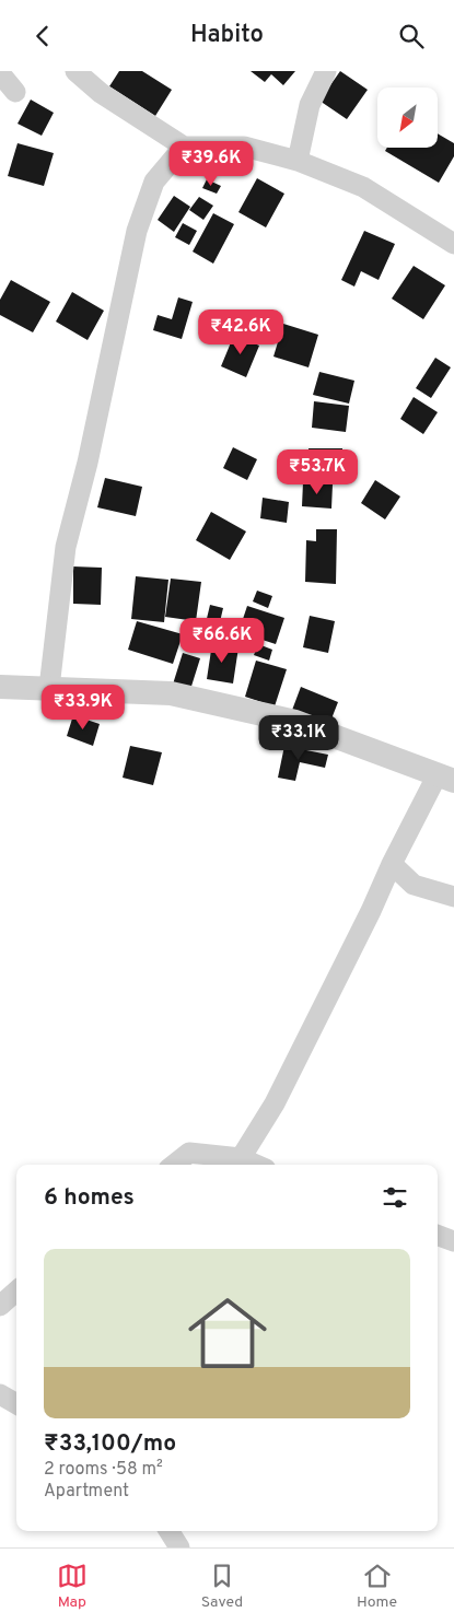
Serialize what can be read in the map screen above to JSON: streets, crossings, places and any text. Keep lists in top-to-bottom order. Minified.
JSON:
{"north":"bottom left","page":{"header":"Habito","price":["₹39.6K","₹42.6K","₹53.7K","₹66.6K","₹33.9K","₹33.1K"],"heading":"6 homes","list":[{"name":"₹33,100/mo","note":"2 rooms · 58 m² · Apartment"}],"tabs":["Map","Saved","Home"]}}
